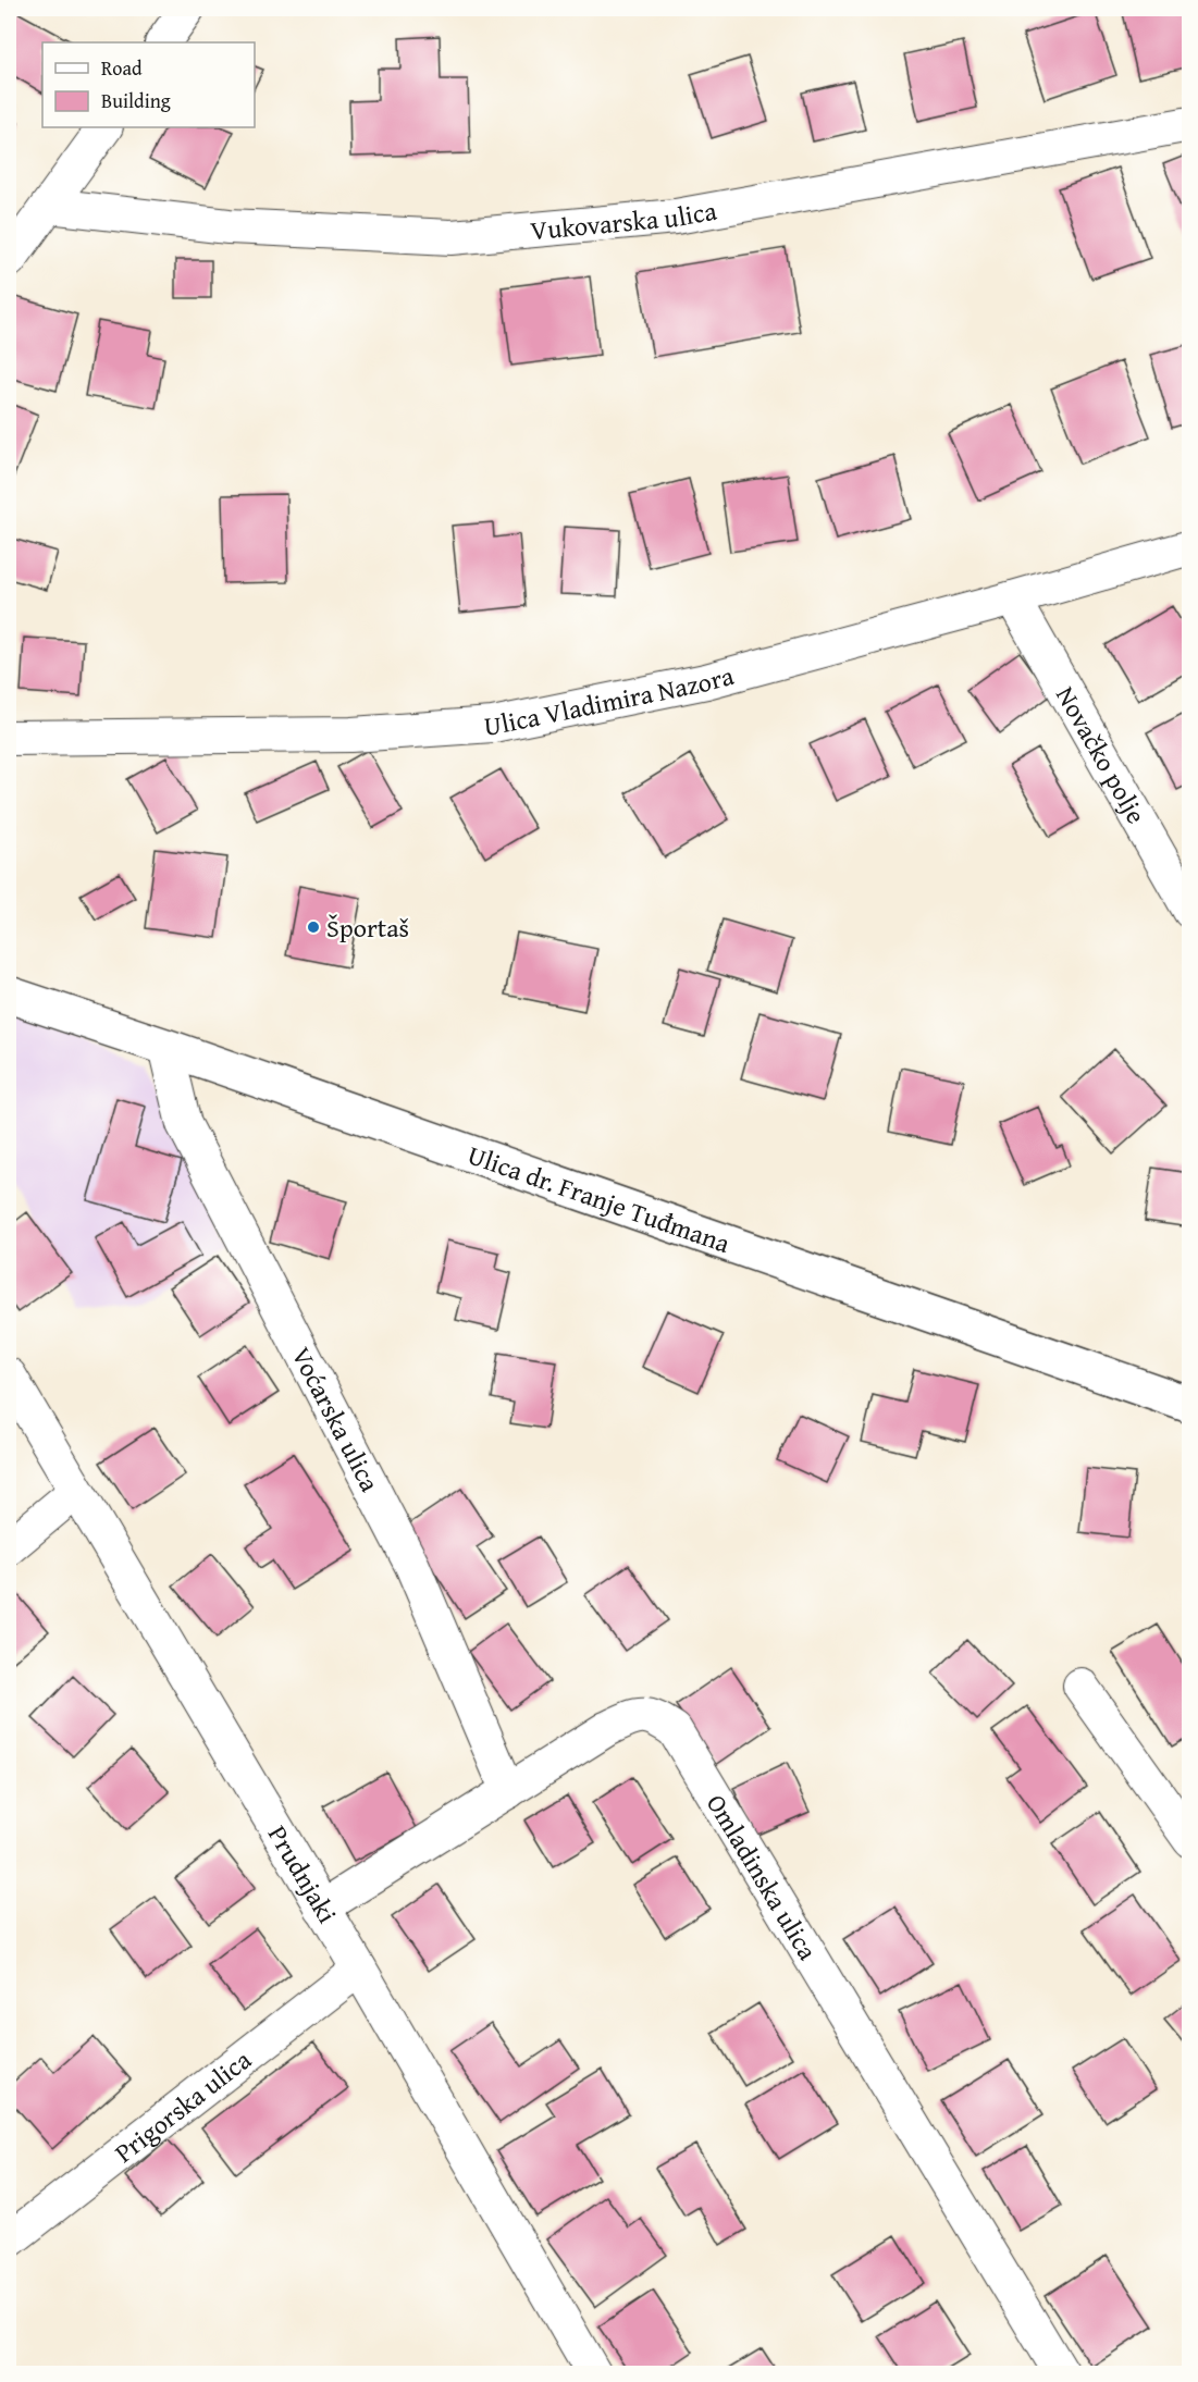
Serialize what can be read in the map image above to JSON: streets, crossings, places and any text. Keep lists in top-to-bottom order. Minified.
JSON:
{"streets":{"main road":["Ulica dr. Franje Tuđmana"],"street":["Vukovarska ulica","Ulica Vladimira Nazora","Novačko polje","Voćarska ulica","Prudnjaki","Omladinska ulica","Prigorska ulica"]},"crossings":[["Ulica Vladimira Nazora","Novačko polje"],["Ulica dr. Franje Tuđmana","Voćarska ulica"],["Voćarska ulica","Omladinska ulica"],["Prudnjaki","Omladinska ulica"],["Prudnjaki","Prigorska ulica"]],"places":["Športaš"],"legend":["Road","Building"]}
